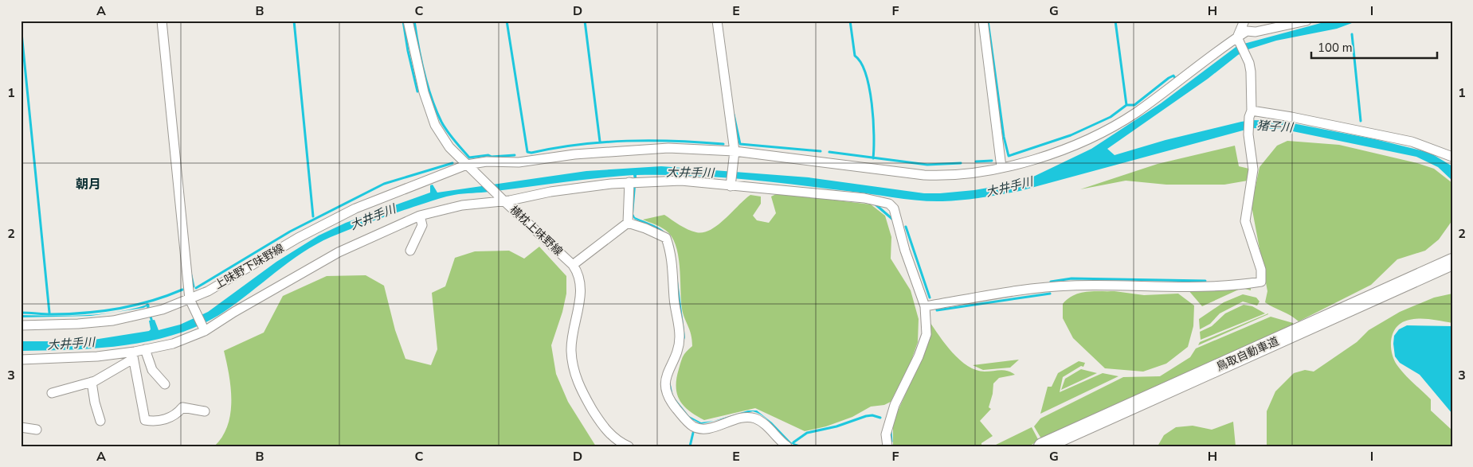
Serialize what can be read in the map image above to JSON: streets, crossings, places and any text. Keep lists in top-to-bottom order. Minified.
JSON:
{"streets":{"highway":["鳥取自動車道"],"street":["横枕上味野線","上味野下味野線"]},"crossings":[["横枕上味野線","上味野下味野線"]],"districts":["朝月"],"water":["猪子川","大井手川"],"scale_bar":"100 m","grid":{"columns":["A","B","C","D","E","F","G","H","I"],"rows":["1","2","3"]}}
